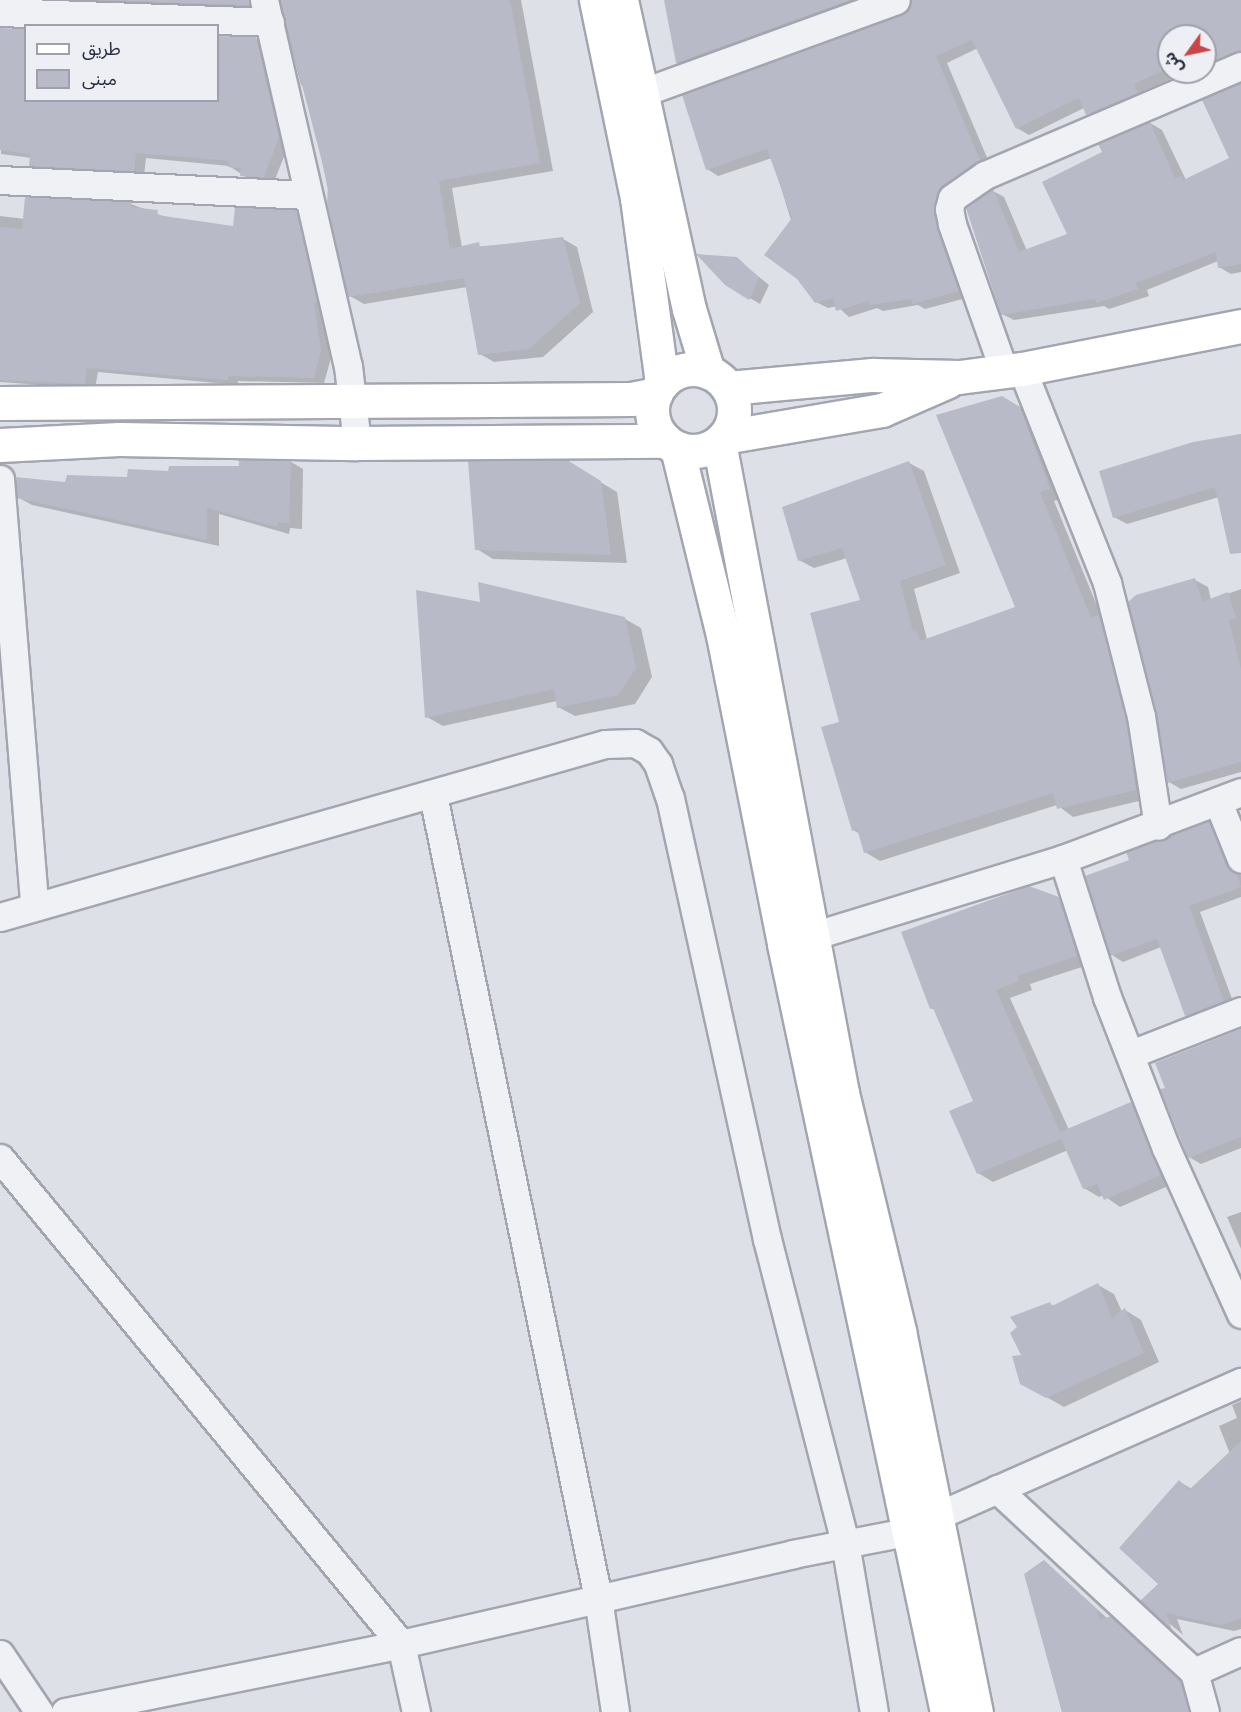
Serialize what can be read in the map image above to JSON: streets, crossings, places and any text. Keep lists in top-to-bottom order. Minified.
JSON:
{"legend":["طريق","مبنى"],"north":"bottom left"}
